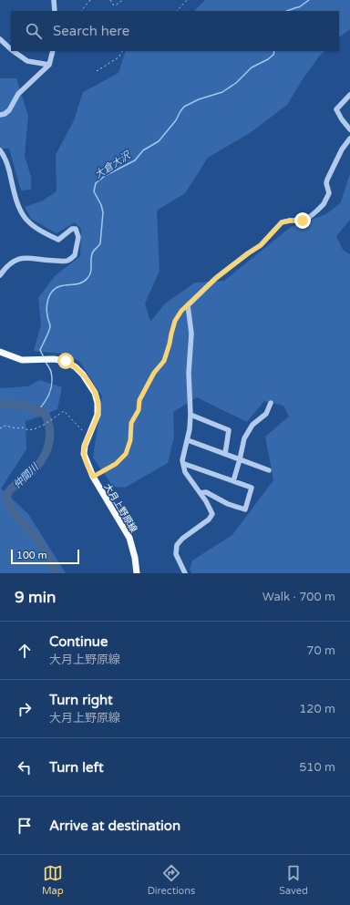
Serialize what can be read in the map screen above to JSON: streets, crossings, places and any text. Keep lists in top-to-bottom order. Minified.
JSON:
{"streets":{"main road":["大月上野原線"]},"water":["大倉大沢","仲間川"],"scale_bar":"100 m","page":{"search":"Search here","scale":"100 m","heading":["9 min","Walk · 700 m"],"list":[["Continue","大月上野原線","70 m"],["Turn right","大月上野原線","120 m"],["Turn left","510 m"],"Arrive at destination"],"nav":["Map","Directions","Saved"]}}
